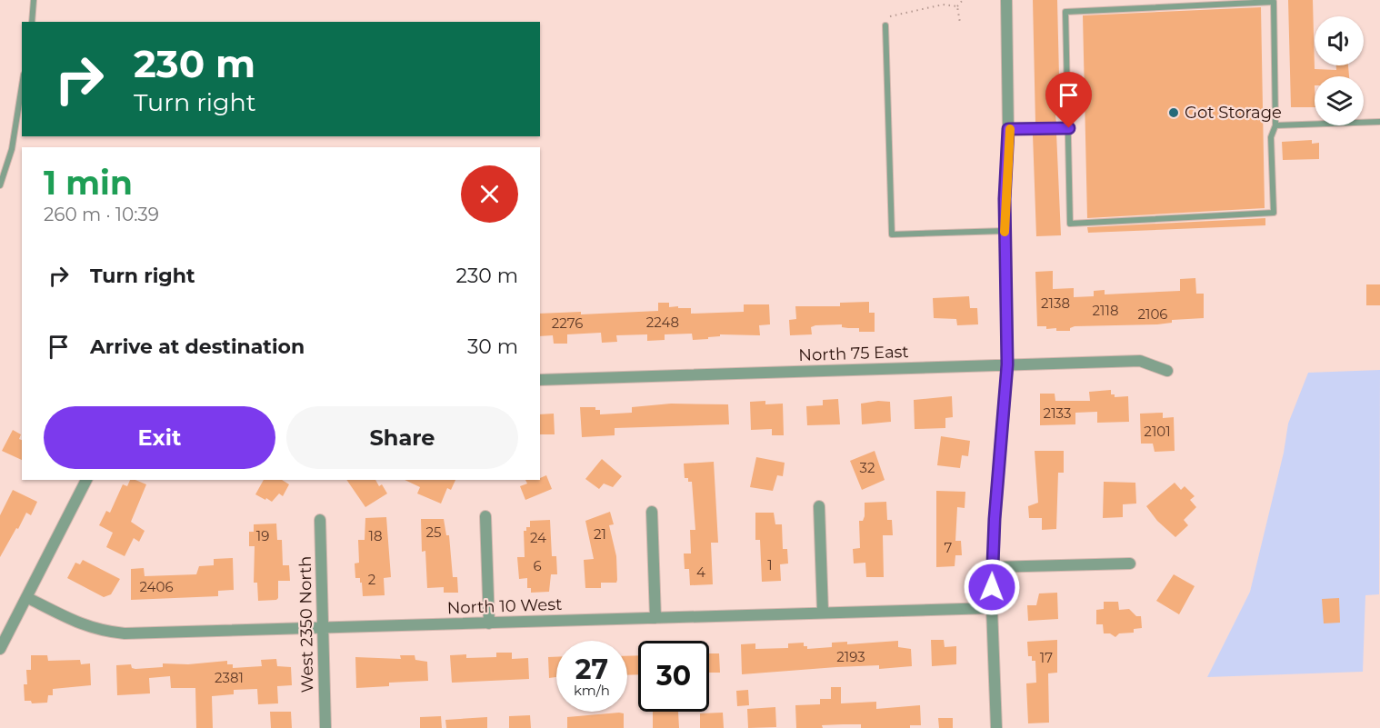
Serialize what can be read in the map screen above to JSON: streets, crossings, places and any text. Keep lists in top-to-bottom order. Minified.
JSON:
{"streets":{"street":["North 75 East","North 10 West","West 2350 North"]},"crossings":[["North 10 West","West 2350 North"]],"places":["Got Storage"],"house_numbers":["2138","2118","2106","2248","2276","2133","2101","32","25","21","19","18","24","7","1","6","4","2","2406","2193","17","2381"],"page":{"turn":["230 m","Turn right"],"heading":["1 min","260 m · 10:39"],"list":[{"name":"Turn right","value":"230 m"},{"name":"Arrive at destination","value":"30 m"}],"buttons":["Exit","Share"],"speed":"27 km/h","limit":"30"}}
